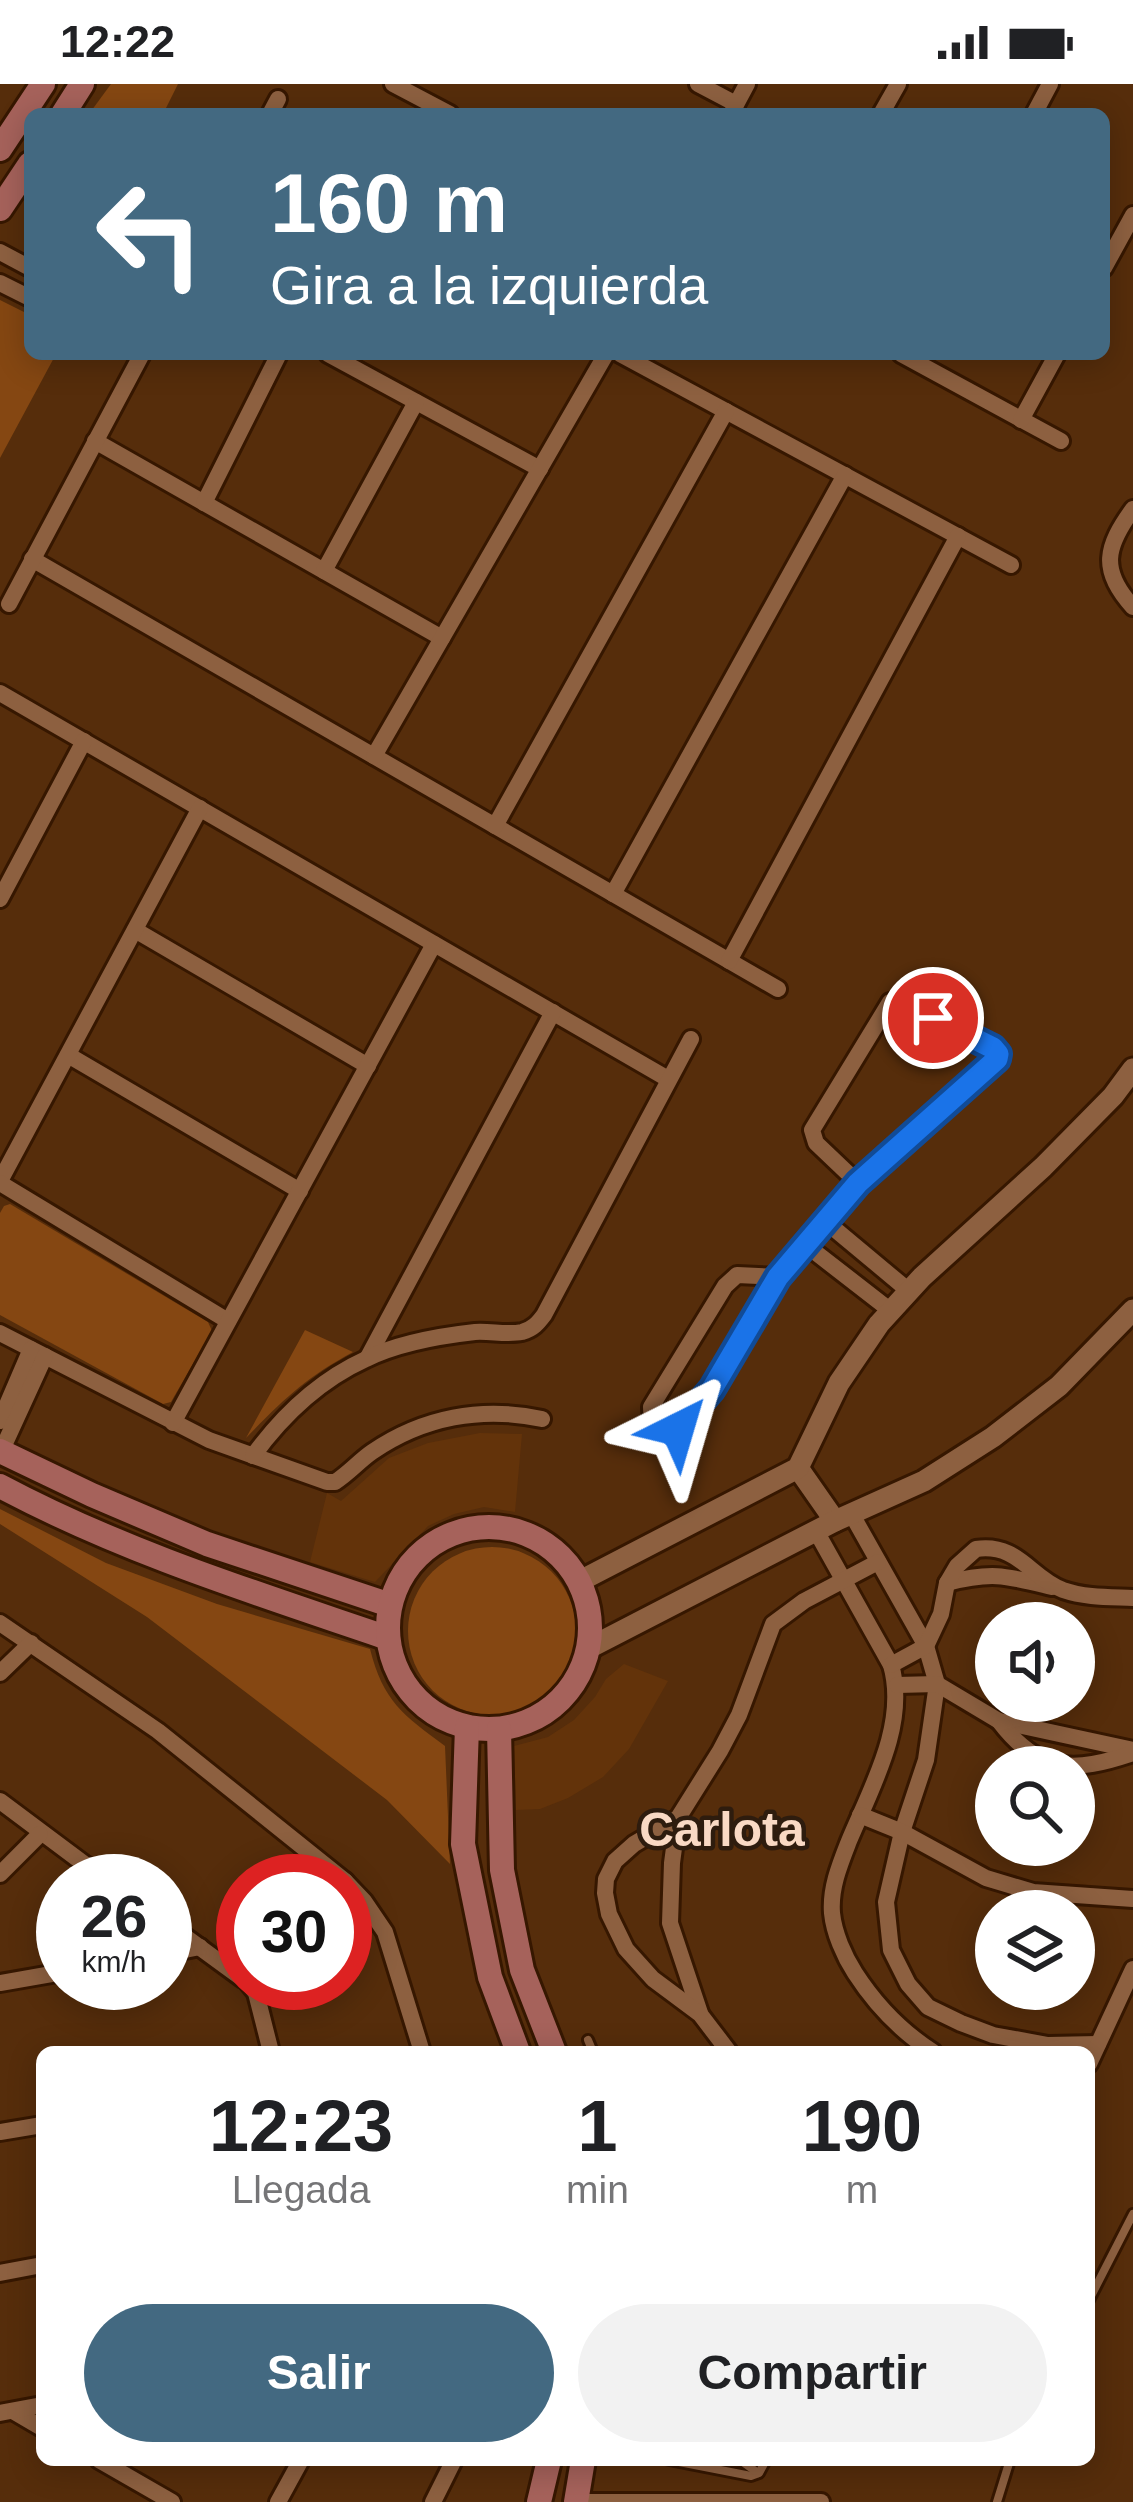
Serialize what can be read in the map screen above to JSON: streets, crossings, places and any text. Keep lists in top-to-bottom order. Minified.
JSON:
{"districts":["Carlota"],"page":{"status":"12:22","turn":["160 m","Gira a la izquierda"],"speed":"26 km/h","limit":"30","eta":["12:23","Llegada","1","min","190","m"],"buttons":["Salir","Compartir"]}}
